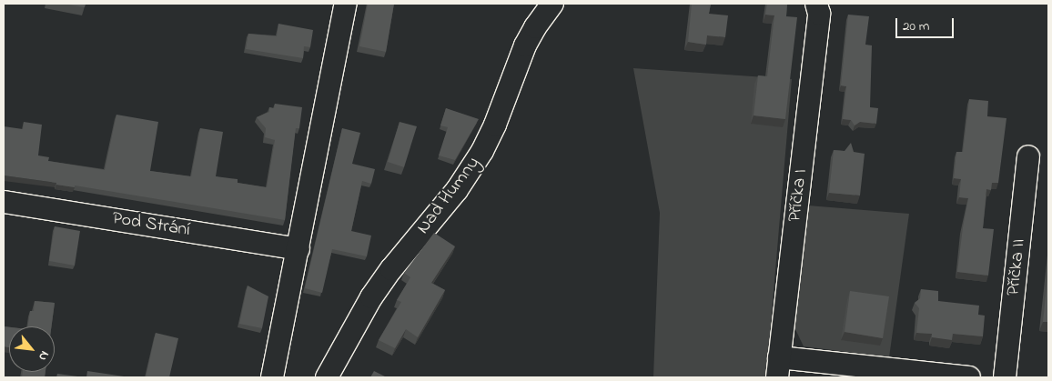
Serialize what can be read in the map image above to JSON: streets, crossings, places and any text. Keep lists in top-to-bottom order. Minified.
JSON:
{"streets":{"street":["Nad Humny","Příčka I","Pod Strání","Příčka II"]},"scale_bar":"20 m","north":"bottom right"}
